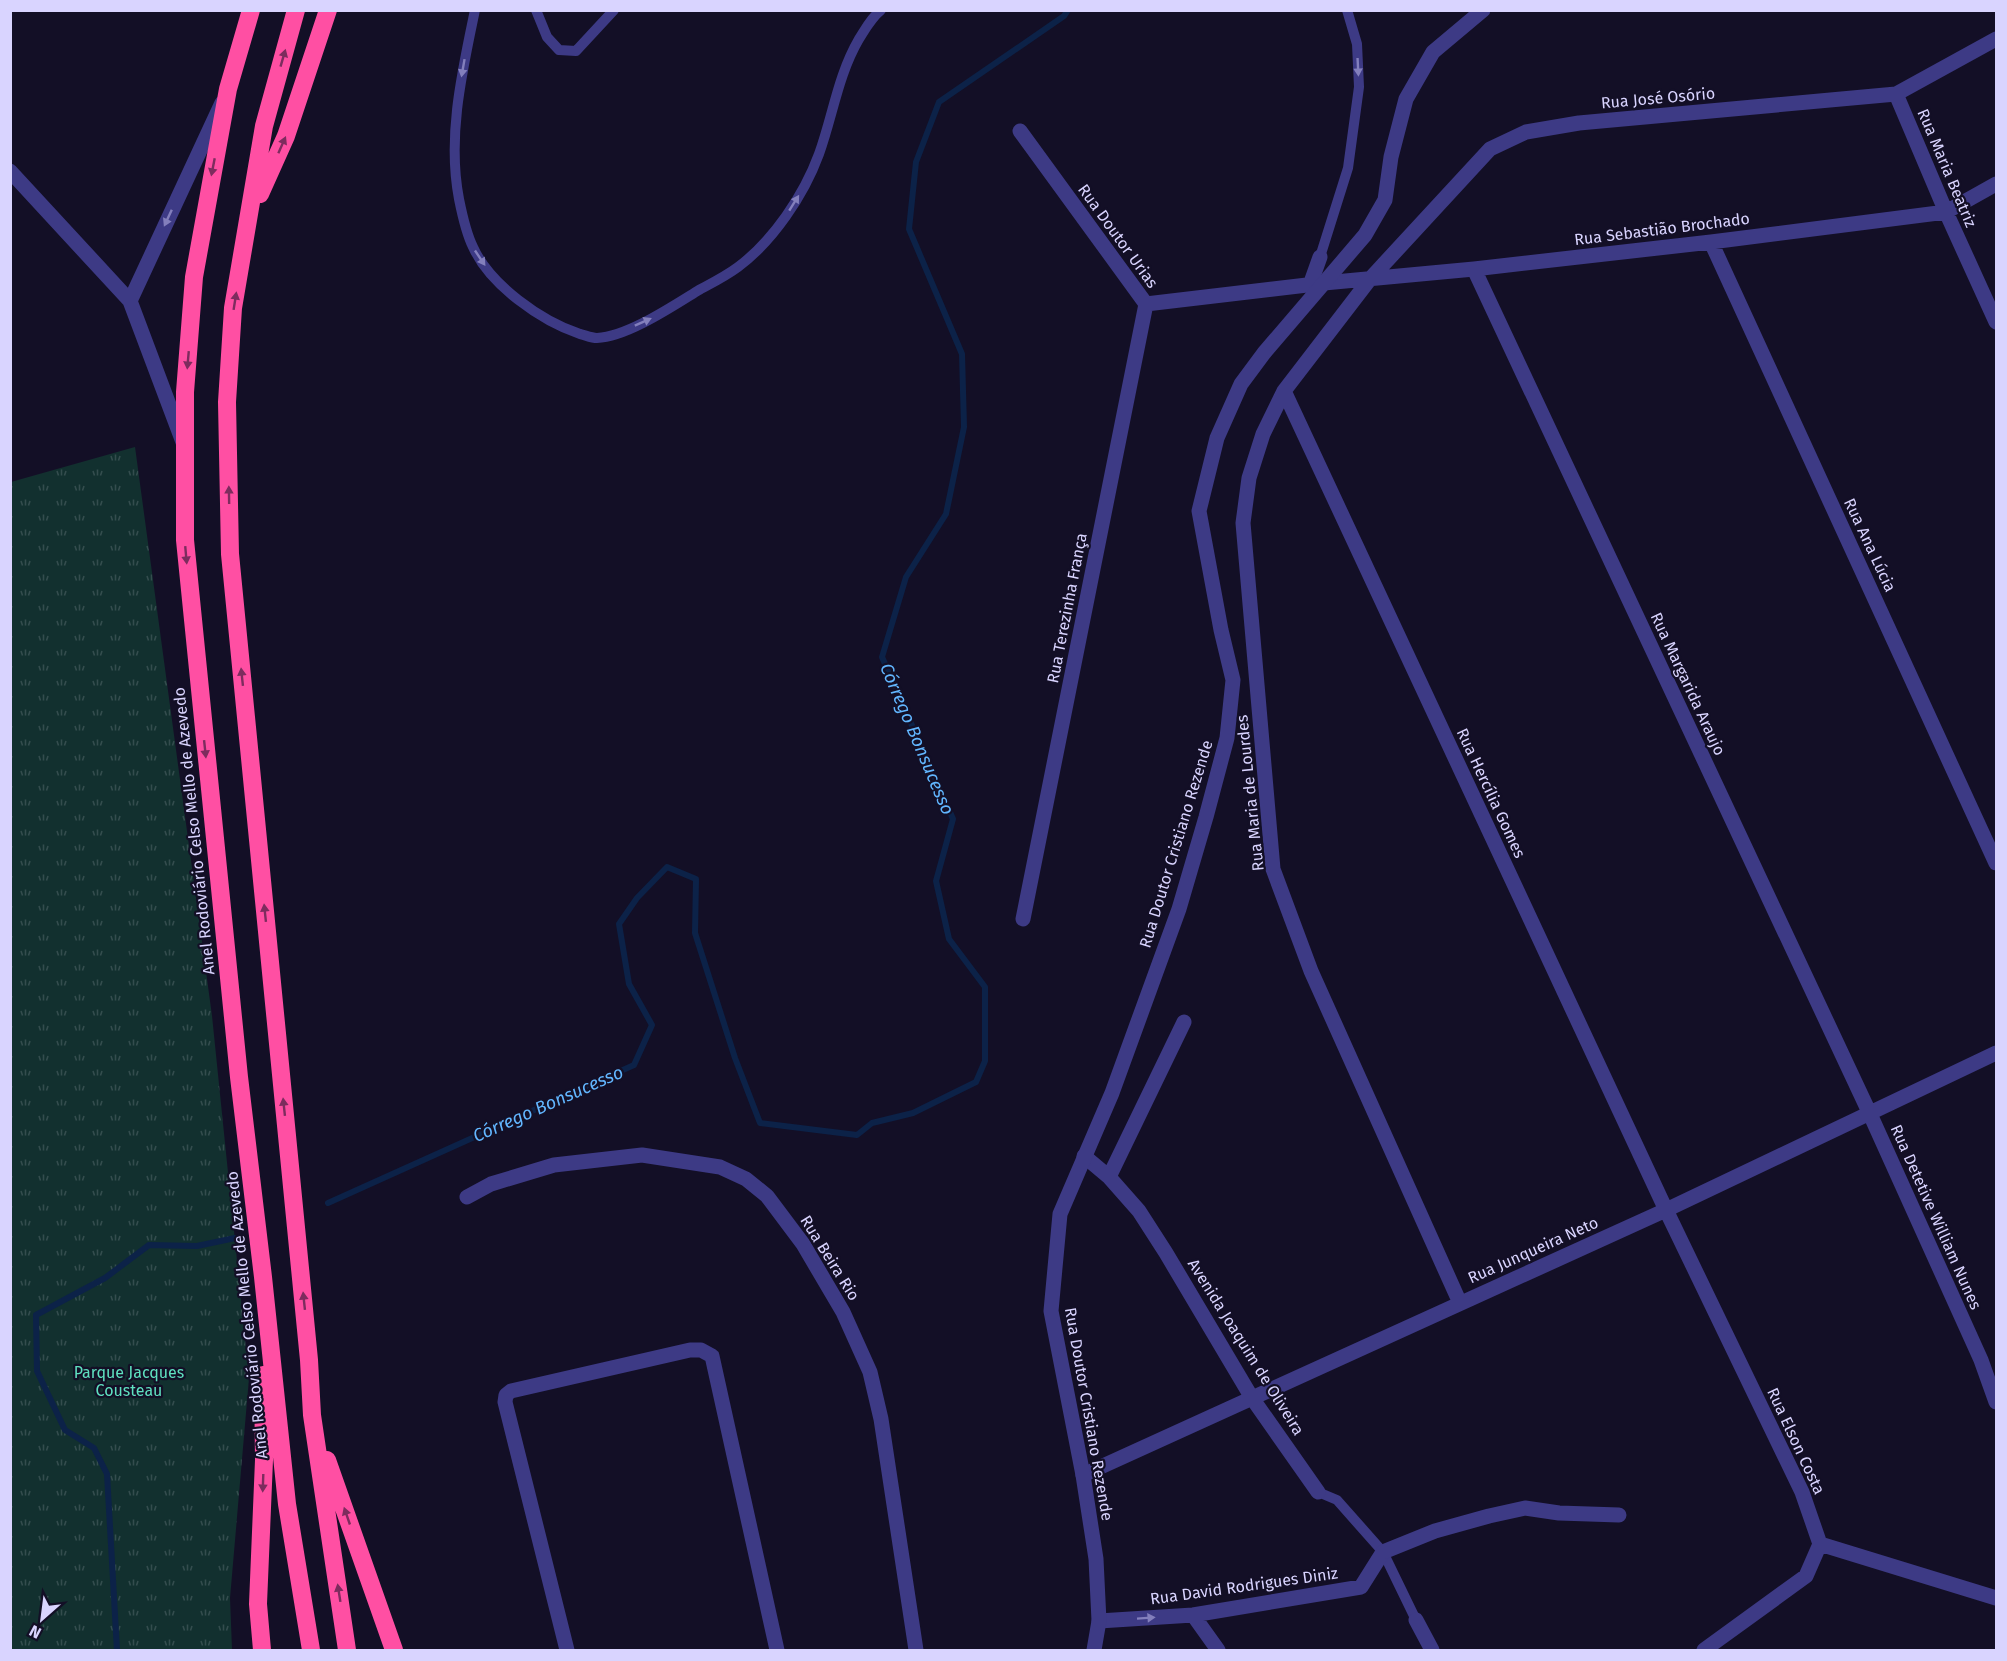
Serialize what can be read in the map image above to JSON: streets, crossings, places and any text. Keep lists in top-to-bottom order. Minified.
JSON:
{"streets":{"highway":["Anel Rodoviário Celso Mello de Azevedo"],"street":["Rua José Osório","Rua Maria Beatriz","Rua Sebastião Brochado","Rua Doutor Urias","Rua Ana Lúcia","Rua Terezinha França","Rua Margarida Araujo","Rua Maria de Lourdes","Rua Hercília Gomes","Rua Doutor Cristiano Rezende","Rua Detetive William Nunes","Rua Junqueira Neto","Rua Beira Rio","Avenida Joaquim de Oliveira","Rua Elson Costa","Rua David Rodrigues Diniz"]},"crossings":[["Rua José Osório","Rua Maria Beatriz"],["Rua José Osório","Rua Sebastião Brochado"],["Rua José Osório","Rua Maria de Lourdes"],["Rua Maria Beatriz","Rua Sebastião Brochado"],["Rua Sebastião Brochado","Rua Doutor Urias"],["Rua Sebastião Brochado","Rua Ana Lúcia"],["Rua Sebastião Brochado","Rua Margarida Araujo"],["Rua Sebastião Brochado","Rua Maria de Lourdes"],["Rua Sebastião Brochado","Rua Doutor Cristiano Rezende"],["Rua Doutor Urias","Rua Terezinha França"],["Rua Doutor Urias","Rua Doutor Cristiano Rezende"],["Rua Margarida Araujo","Rua Detetive William Nunes"],["Rua Margarida Araujo","Rua Junqueira Neto"],["Rua Maria de Lourdes","Rua Hercília Gomes"],["Rua Maria de Lourdes","Rua Junqueira Neto"],["Rua Hercília Gomes","Rua Junqueira Neto"],["Rua Hercília Gomes","Rua Elson Costa"],["Rua Doutor Cristiano Rezende","Rua Junqueira Neto"],["Rua Doutor Cristiano Rezende","Avenida Joaquim de Oliveira"],["Rua Doutor Cristiano Rezende","Rua David Rodrigues Diniz"],["Rua Detetive William Nunes","Rua Junqueira Neto"],["Rua Junqueira Neto","Avenida Joaquim de Oliveira"],["Rua Junqueira Neto","Rua Elson Costa"],["Avenida Joaquim de Oliveira","Rua David Rodrigues Diniz"]],"water":["Córrego Bonsucesso"],"parks":["Parque Jacques Cousteau"],"north":"bottom left"}
